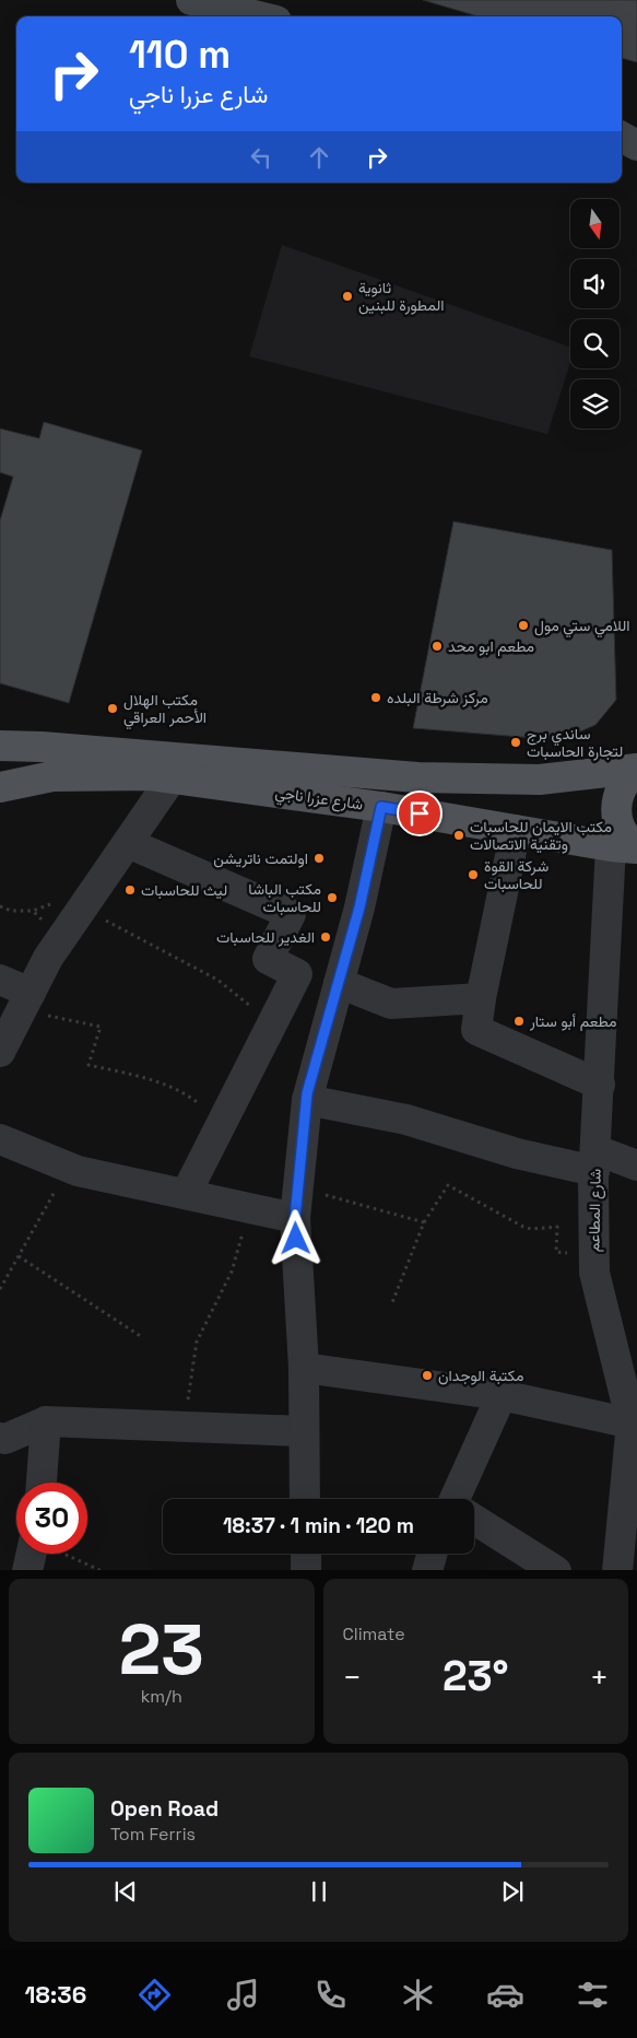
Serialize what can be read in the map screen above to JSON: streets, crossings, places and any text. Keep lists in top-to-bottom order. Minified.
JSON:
{"streets":{"main road":["شارع عزرا ناجي"],"street":["شارع المطاعم"]},"crossings":[["شارع عزرا ناجي","شارع المطاعم"]],"places":["ثانوية المطورة للبنين","اللامي ستي مول","مطعم ابو محد","مركز شرطة البلده","مكتب الهلال الأحمر العراقي","ساندي برج لتجارة الحاسبات","مكتب الايمان للحاسبات وتقنية الاتصالات","اولتمت ناتريشن","شركة القوة للحاسبات","ليث للحاسبات","مكتب الباشا للحاسبات","الغدير للحاسبات","مطعم أبو ستار","مكتبة الوجدان"],"north":"bottom","page":{"turn":["110 m","شارع عزرا ناجي"],"limit":"30","trip":"18:37 · 1 min · 120 m","tile":[["23","km/h"],"Climate"],"heat":["−","23°","+"],"song":["Open Road","Tom Ferris"],"tabs":"18:36"}}
